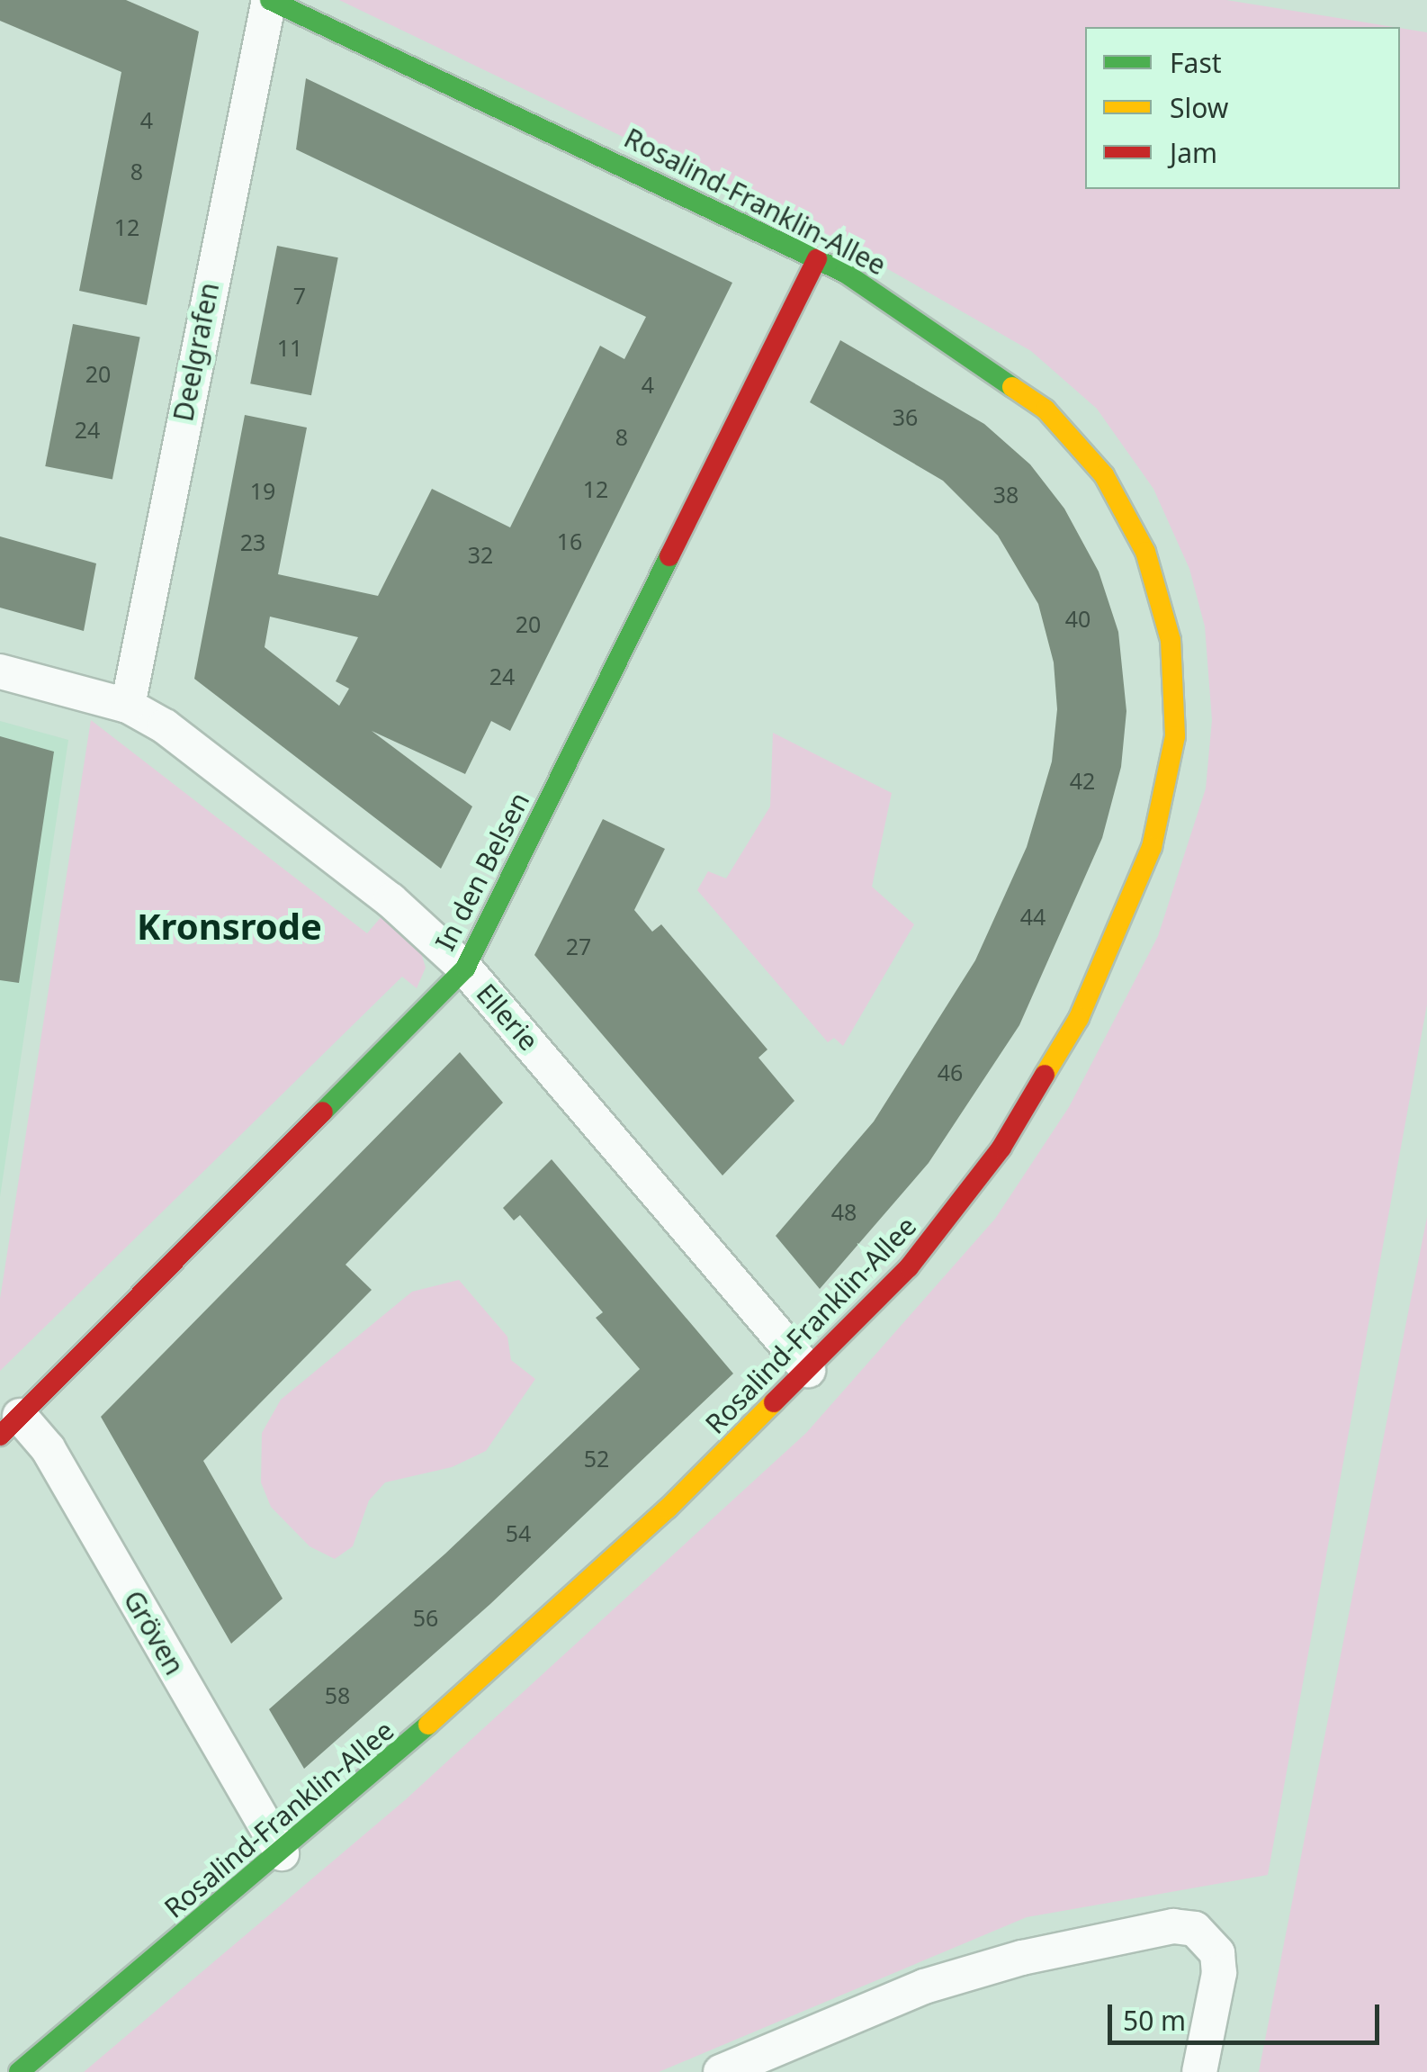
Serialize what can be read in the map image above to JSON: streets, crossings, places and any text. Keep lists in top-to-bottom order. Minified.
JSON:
{"streets":{"street":["Rosalind-Franklin-Allee","Deelgrafen","In den Belsen","Ellerie","Gröven"]},"crossings":[["Rosalind-Franklin-Allee","Deelgrafen"],["Rosalind-Franklin-Allee","In den Belsen"],["Rosalind-Franklin-Allee","Ellerie"],["Rosalind-Franklin-Allee","Gröven"],["Deelgrafen","Ellerie"],["In den Belsen","Ellerie"],["In den Belsen","Gröven"]],"districts":["Kronsrode"],"house_numbers":["4","8","12","7","11","20","4","36","24","8","12","19","38","16","23","32","40","20","24","42","44","27","46","48","52","54","56","58"],"legend":["Fast","Slow","Jam"],"scale_bar":"50 m"}
